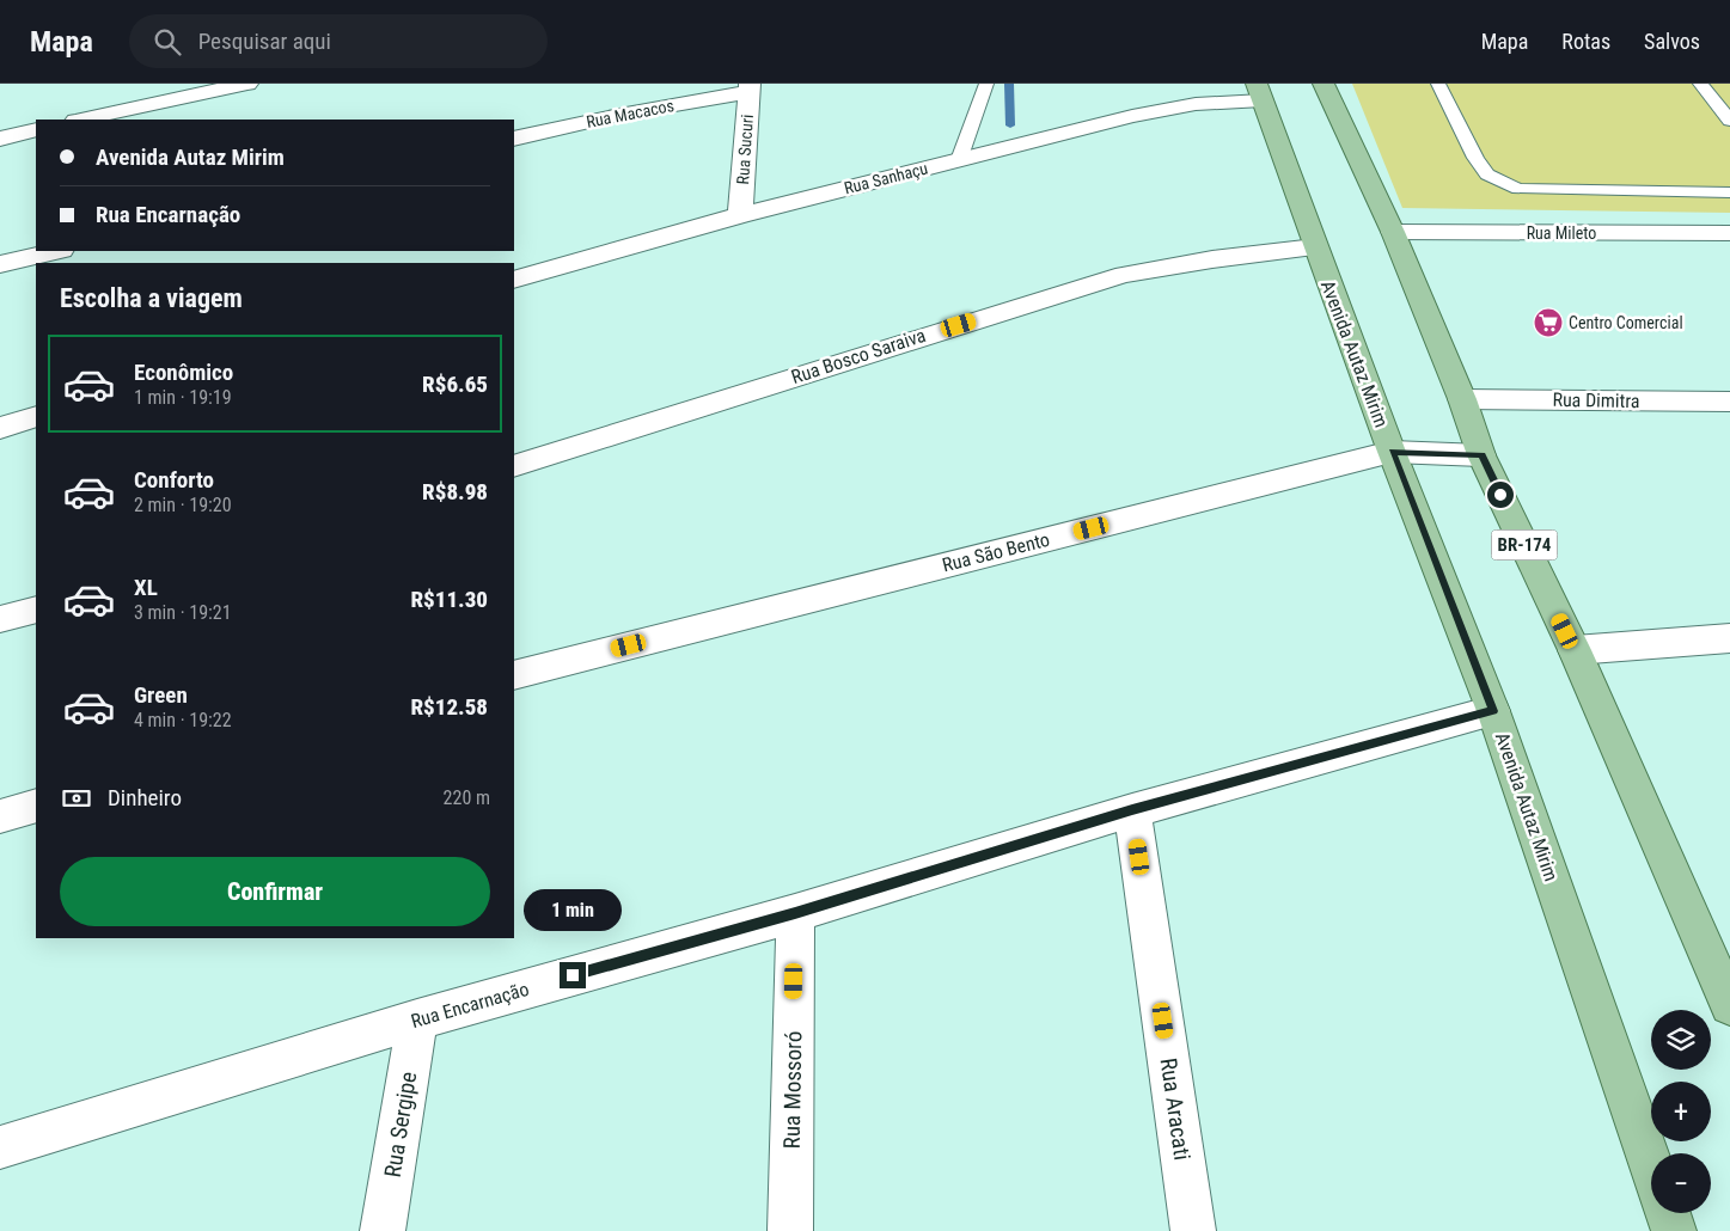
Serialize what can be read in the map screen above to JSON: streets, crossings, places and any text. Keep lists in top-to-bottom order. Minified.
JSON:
{"streets":{"main road":["Avenida Autaz Mirim","BR-174"],"street":["Rua Macacos","Rua Sucuri","Rua Sanhaçu","Rua Mileto","Rua Bosco Saraiva","Rua Dimitra","Rua São Bento","Rua Encarnação","Rua Mossoró","Rua Aracati","Rua Sergipe"]},"crossings":[["Rua Macacos","Rua Sucuri"],["Rua Sucuri","Rua Sanhaçu"],["Rua Sanhaçu","Avenida Autaz Mirim"],["Rua Mileto","BR-174"],["Avenida Autaz Mirim","Rua Bosco Saraiva"],["Avenida Autaz Mirim","Rua São Bento"],["Avenida Autaz Mirim","Rua Encarnação"],["Rua Dimitra","BR-174"],["BR-174","Rua São Bento"],["Rua Encarnação","Rua Mossoró"],["Rua Encarnação","Rua Aracati"],["Rua Encarnação","Rua Sergipe"]],"places":{"supermarket":["Centro Comercial"]},"page":{"header":"Mapa","search":"Pesquisar aqui","nav":["Mapa","Rotas","Salvos"],"banner":["Avenida Autaz Mirim","Rua Encarnação"],"heading":"Escolha a viagem","list":[{"name":"Econômico","note":"1 min · 19:19","value":"R$6.65"},{"name":"Conforto","note":"2 min · 19:20","value":"R$8.98"},{"name":"XL","note":"3 min · 19:21","value":"R$11.30"},{"name":"Green","note":"4 min · 19:22","value":"R$12.58"}],"pay":["Dinheiro","220 m"],"buttons":"Confirmar","bubble":"1 min","map_buttons":["+","−"]}}
